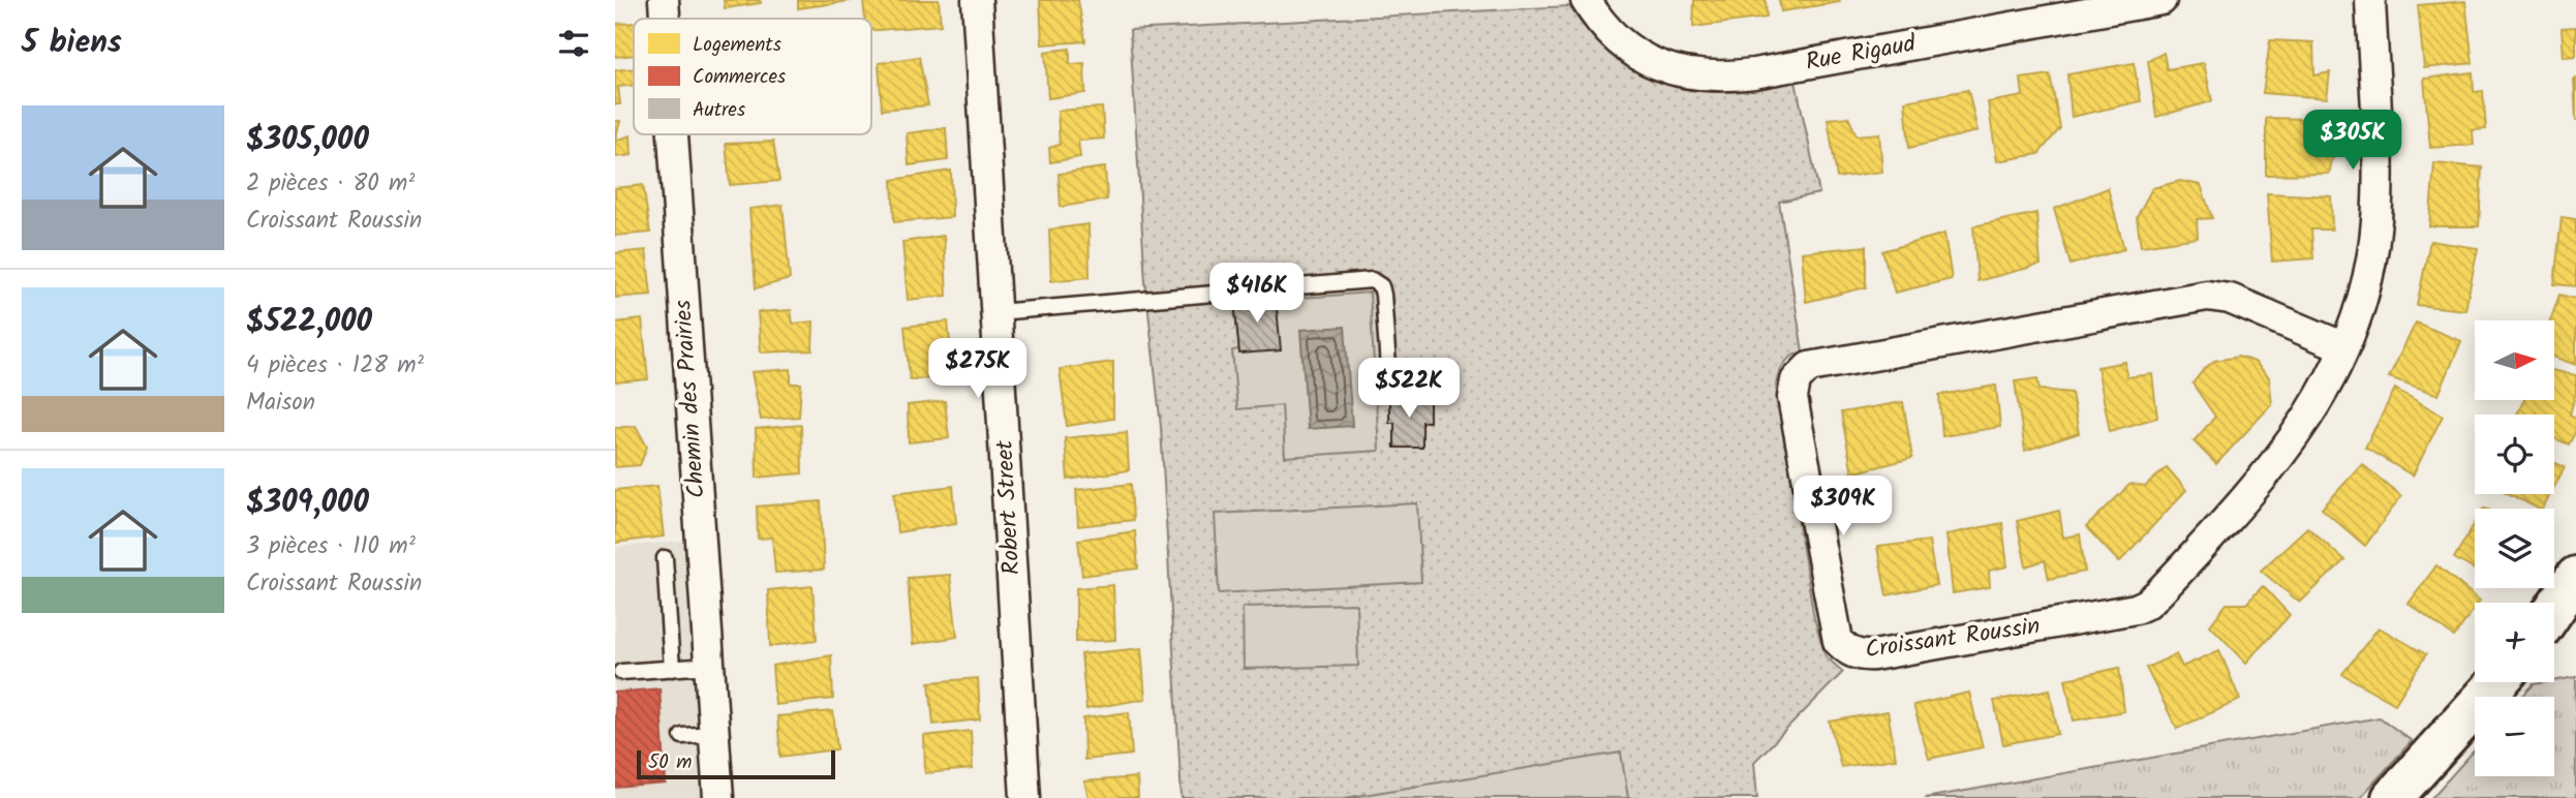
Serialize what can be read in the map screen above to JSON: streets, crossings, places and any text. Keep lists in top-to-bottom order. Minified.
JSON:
{"streets":{"street":["Rue Rigaud","Chemin des Prairies","Robert Street","Croissant Roussin"]},"legend":["Logements","Commerces","Autres"],"scale_bar":"50 m","north":"right","page":{"heading":"5 biens","list":[{"name":"$305,000","note":"2 pièces · 80 m² · Croissant Roussin"},{"name":"$522,000","note":"4 pièces · 128 m² · Maison"},{"name":"$309,000","note":"3 pièces · 110 m² · Croissant Roussin"}],"price":["$305K","$416K","$275K","$522K","$309K"],"map_buttons":["+","−"],"scale":"50 m"}}
